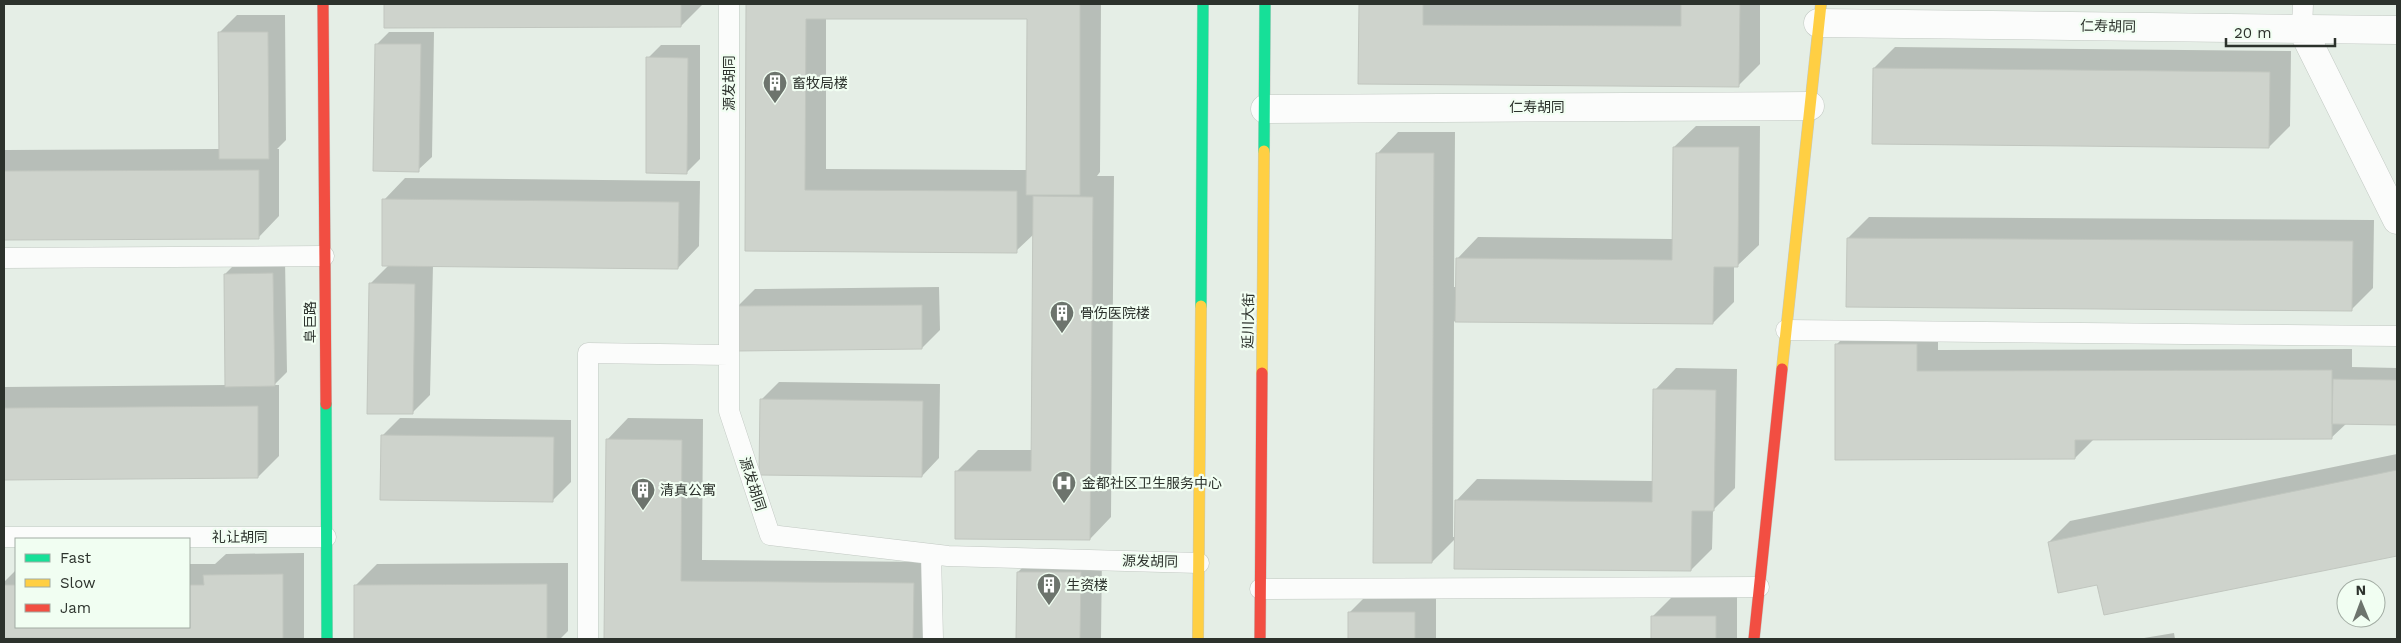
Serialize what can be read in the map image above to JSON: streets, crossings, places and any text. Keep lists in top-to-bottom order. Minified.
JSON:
{"streets":{"street":["仁寿胡同","延川大街","阜巨路"],"lane":["源发胡同","礼让胡同"]},"crossings":[["仁寿胡同","延川大街"],["阜巨路","礼让胡同"]],"places":{"building":["畜牧局楼","骨伤医院楼","清真公寓","生资楼"],"hospital":["金都社区卫生服务中心"]},"legend":["Fast","Slow","Jam"],"scale_bar":"20 m","north":"top"}
